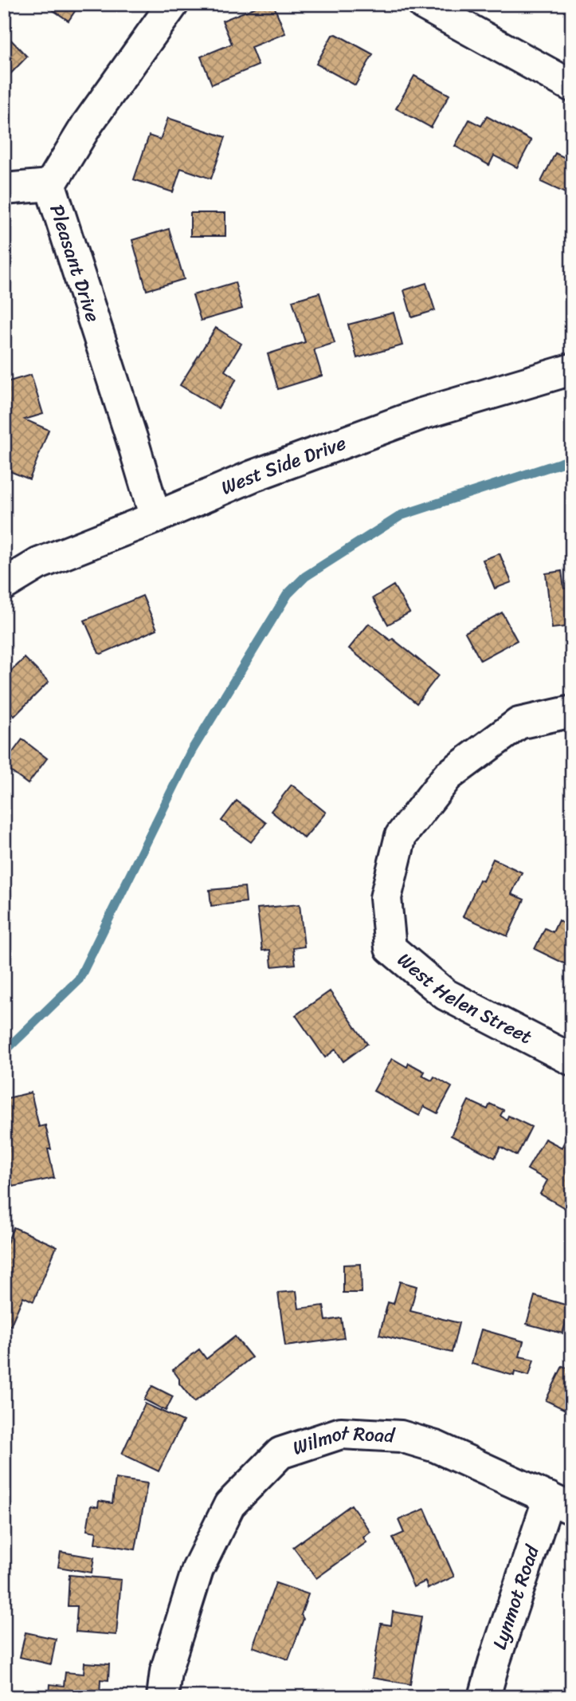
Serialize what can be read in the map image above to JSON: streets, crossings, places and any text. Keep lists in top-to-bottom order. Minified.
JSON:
{"streets":{"street":["Pleasant Drive","West Side Drive","West Helen Street","Wilmot Road","Lynmot Road"]},"crossings":[["Pleasant Drive","West Side Drive"],["Wilmot Road","Lynmot Road"]]}
